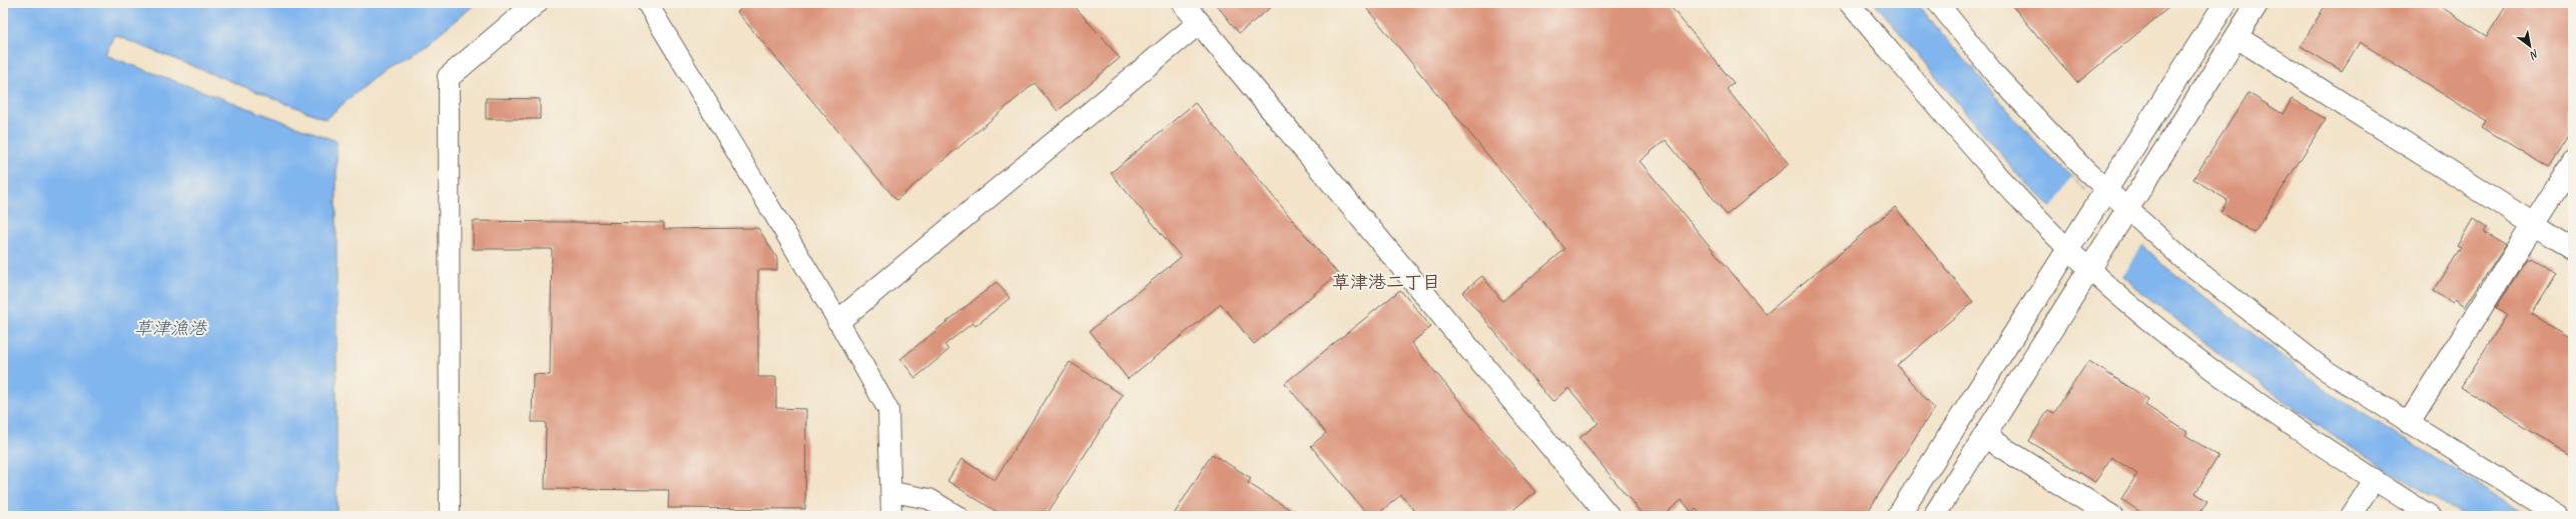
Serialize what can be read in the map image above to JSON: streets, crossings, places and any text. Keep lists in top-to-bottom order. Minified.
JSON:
{"districts":["草津港二丁目"],"water":["草津漁港"],"north":"bottom right"}
